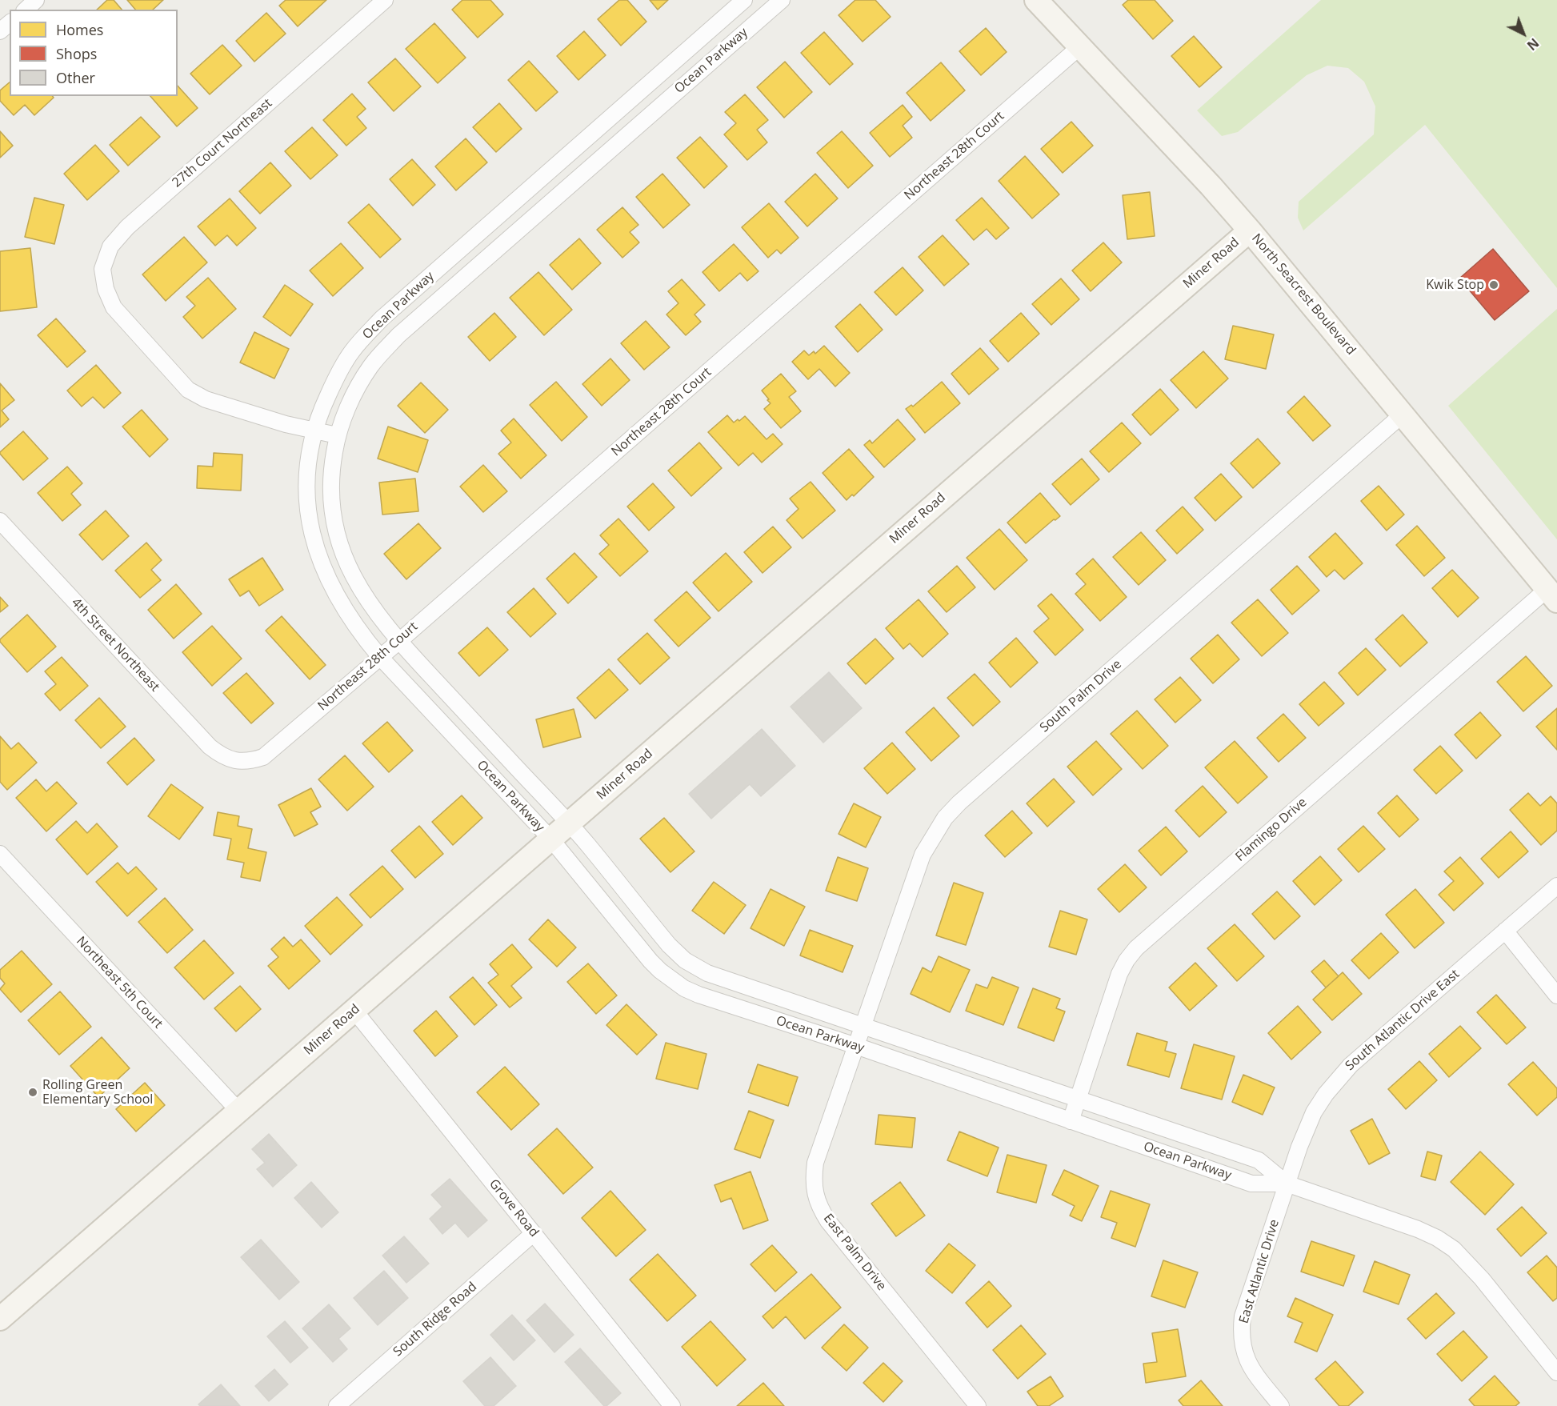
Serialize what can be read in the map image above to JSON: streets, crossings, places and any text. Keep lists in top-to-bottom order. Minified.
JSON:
{"streets":{"street":["Ocean Parkway","27th Court Northeast","Northeast 28th Court","Miner Road","North Seacrest Boulevard","4th Street Northeast","South Palm Drive","Flamingo Drive","Northeast 5th Court","South Atlantic Drive East","Grove Road","East Palm Drive","East Atlantic Drive","South Ridge Road"]},"crossings":[["Ocean Parkway","27th Court Northeast"],["Ocean Parkway","Northeast 28th Court"],["Ocean Parkway","Miner Road"],["Ocean Parkway","South Palm Drive"],["Ocean Parkway","Flamingo Drive"],["Ocean Parkway","South Atlantic Drive East"],["Ocean Parkway","East Palm Drive"],["Ocean Parkway","East Atlantic Drive"],["Northeast 28th Court","North Seacrest Boulevard"],["Northeast 28th Court","4th Street Northeast"],["Miner Road","North Seacrest Boulevard"],["Miner Road","Northeast 5th Court"],["Miner Road","Grove Road"],["North Seacrest Boulevard","South Palm Drive"],["North Seacrest Boulevard","Flamingo Drive"],["South Palm Drive","East Palm Drive"],["South Atlantic Drive East","East Atlantic Drive"],["Grove Road","South Ridge Road"]],"places":["Kwik Stop","Rolling Green Elementary School"],"legend":["Homes","Shops","Other"],"north":"bottom right"}
